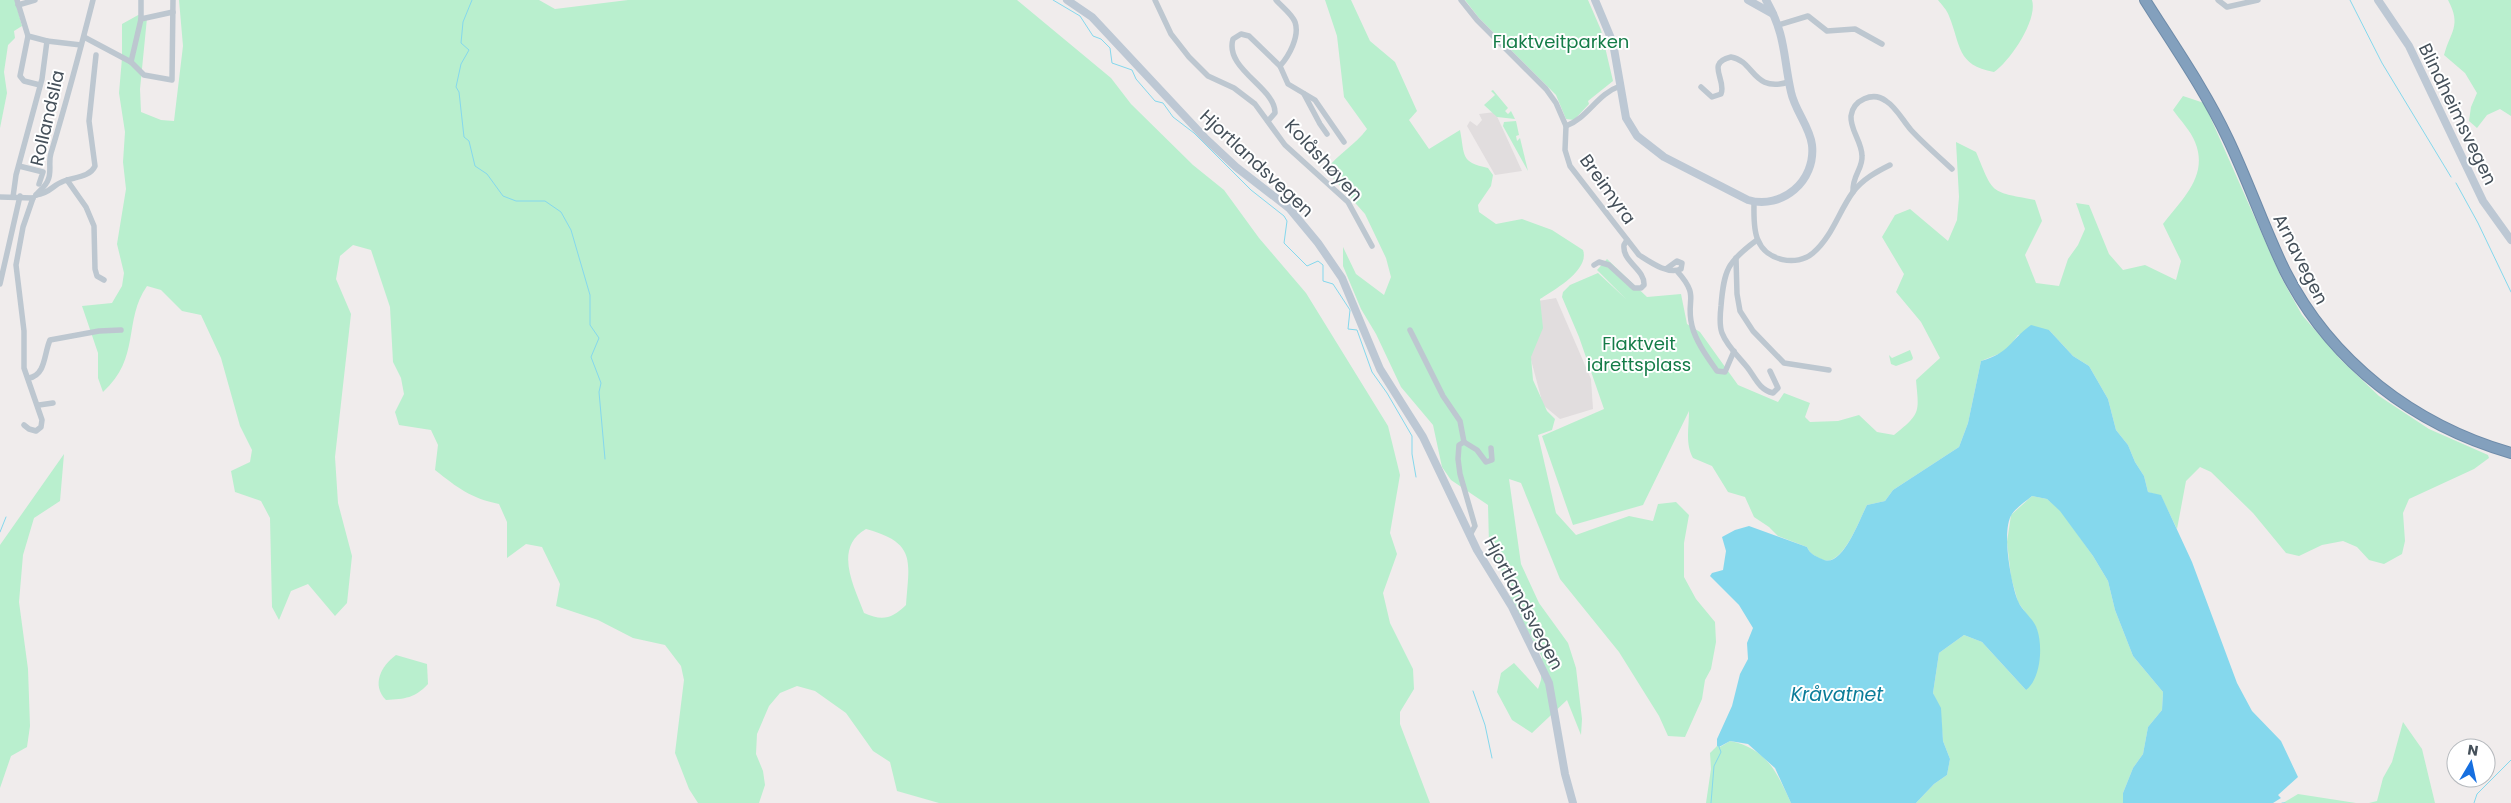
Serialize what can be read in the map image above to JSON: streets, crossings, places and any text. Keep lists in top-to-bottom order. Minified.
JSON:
{"streets":{"highway":["Arnavegen"],"street":["Blindheimsvegen","Rollandslia","Kolåshøyen","Hjortlandsvegen","Breimyra"]},"water":["Kråvatnet"],"parks":["Flaktveitparken","Flaktveit idrettsplass"],"north":"top"}
